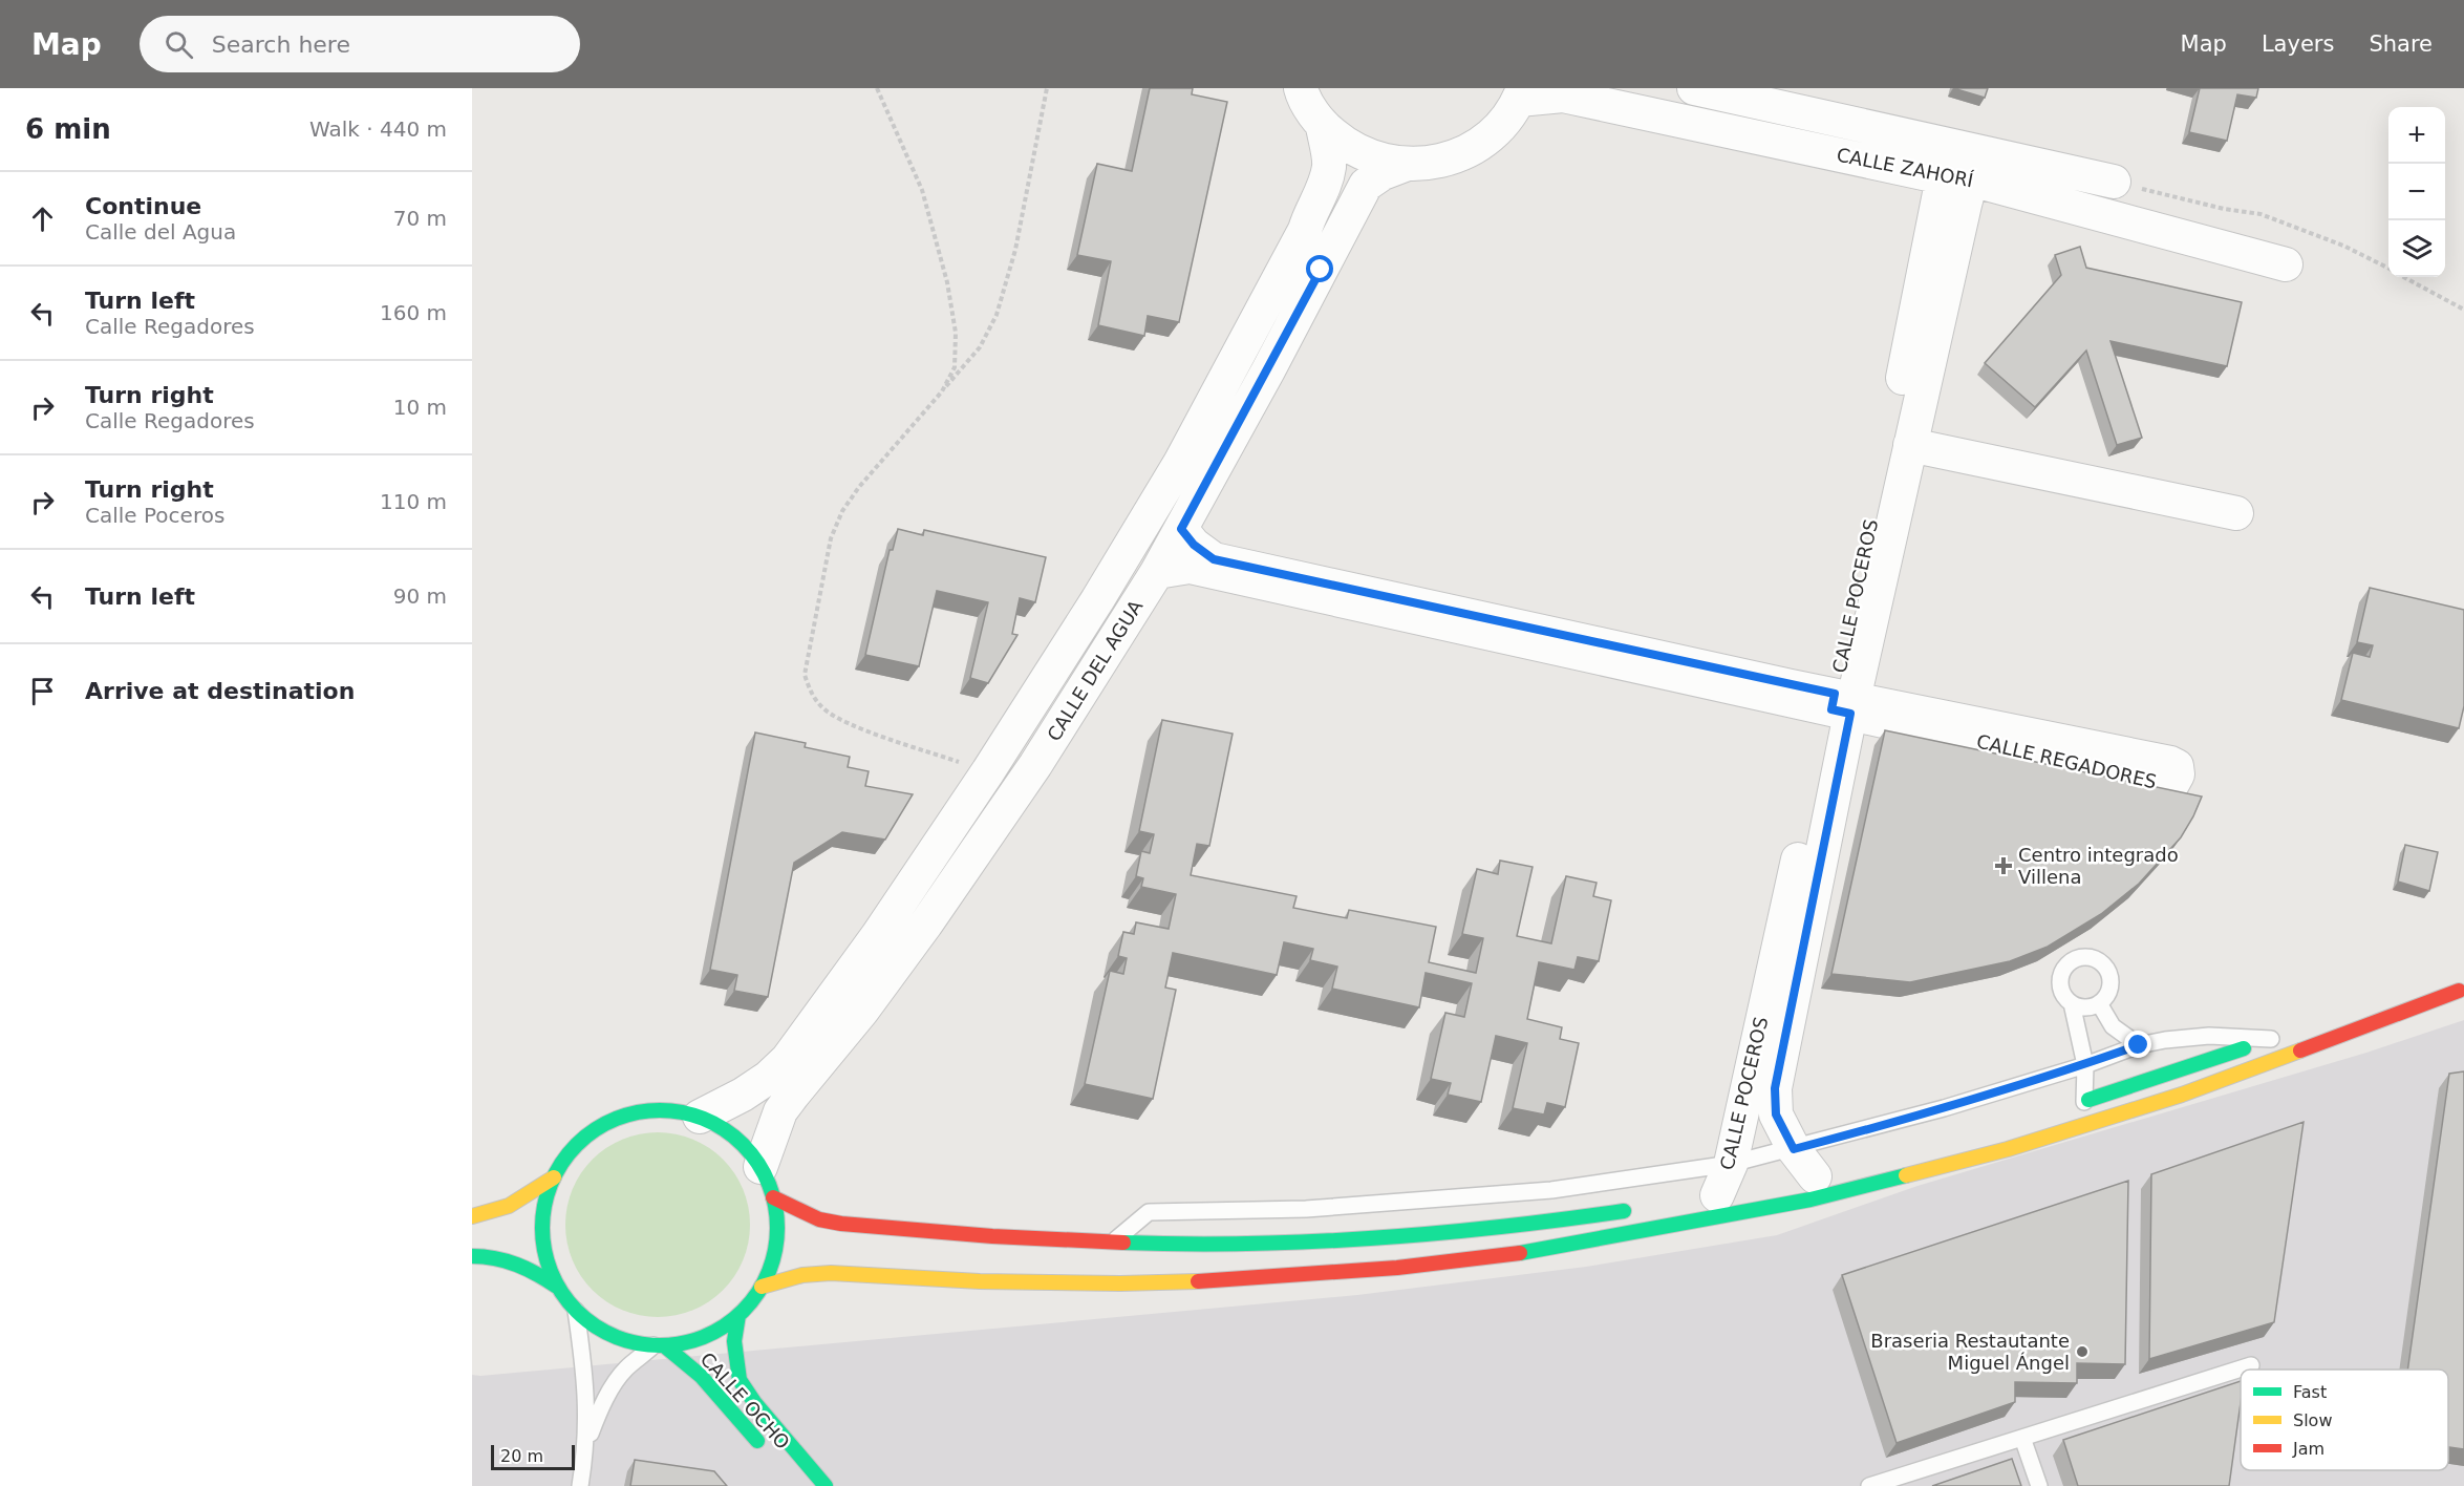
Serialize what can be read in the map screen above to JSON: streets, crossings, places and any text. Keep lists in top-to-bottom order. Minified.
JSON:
{"streets":{"street":["CALLE ZAHORÍ","CALLE POCEROS","CALLE DEL AGUA","CALLE REGADORES","CALLE OCHO"]},"crossings":[["CALLE ZAHORÍ","CALLE POCEROS"],["CALLE POCEROS","CALLE REGADORES"],["CALLE DEL AGUA","CALLE REGADORES"]],"places":{"health":["Centro integrado Villena"],"other":["Braseria Restautante Miguel Ángel"]},"legend":["Fast","Slow","Jam"],"scale_bar":"20 m","page":{"header":"Map","search":"Search here","nav":["Map","Layers","Share"],"heading":["6 min","Walk · 440 m"],"map_buttons":["+","−"],"list":[["Continue","Calle del Agua","70 m"],["Turn left","Calle Regadores","160 m"],["Turn right","Calle Regadores","10 m"],["Turn right","Calle Poceros","110 m"],["Turn left","90 m"],"Arrive at destination"],"scale":"20 m"}}
